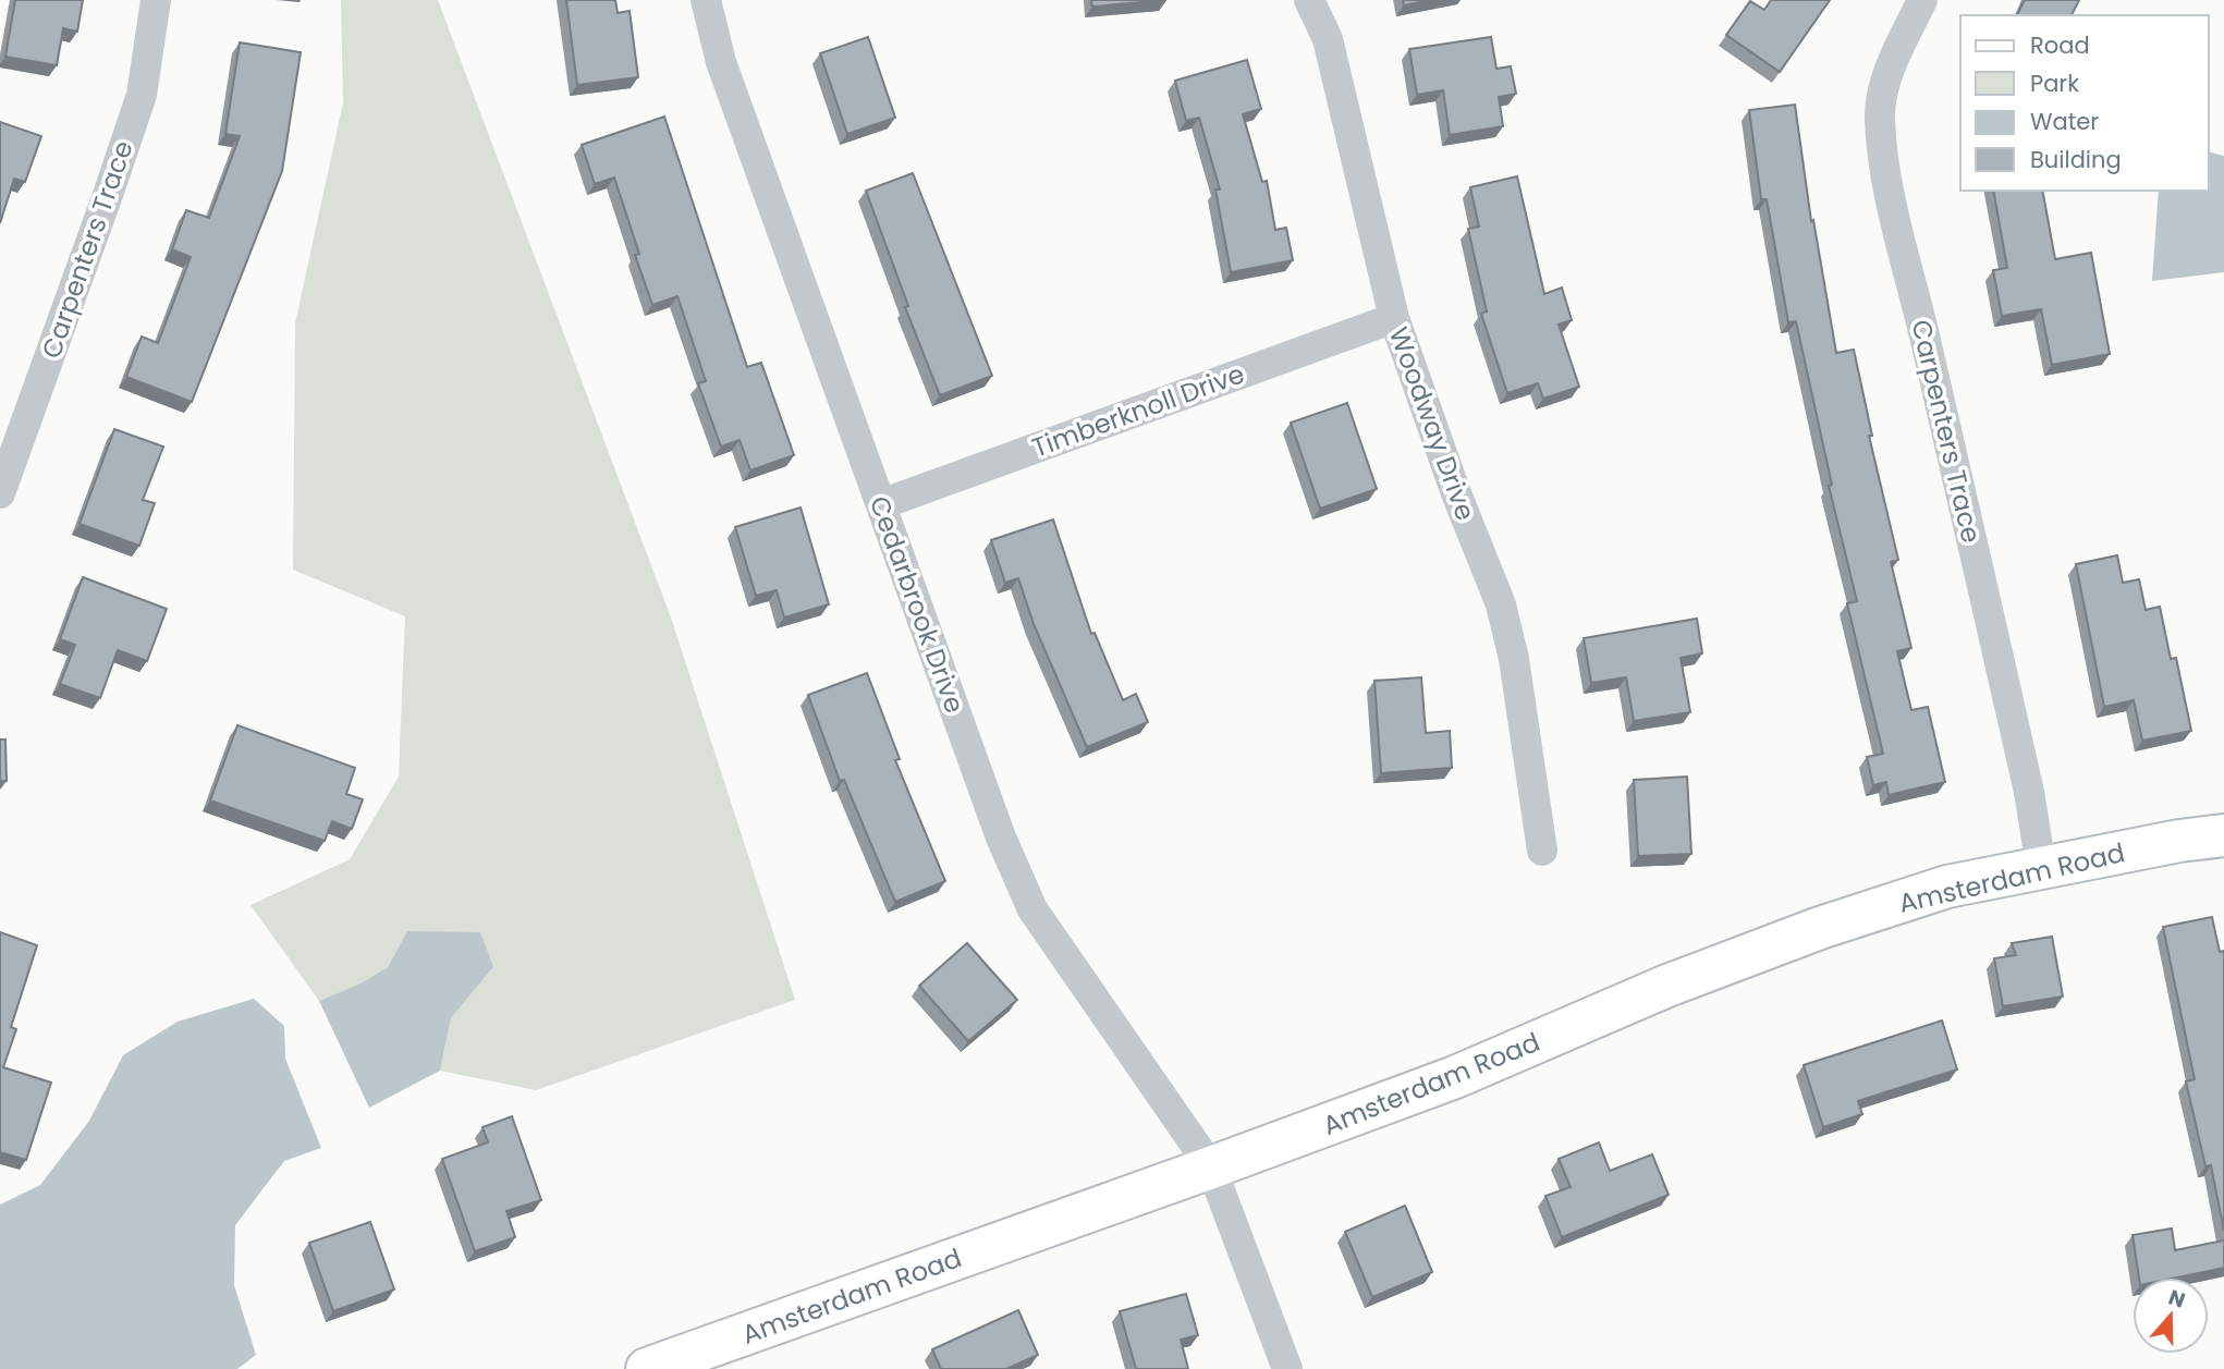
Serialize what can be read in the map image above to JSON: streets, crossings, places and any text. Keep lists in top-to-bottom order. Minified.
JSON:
{"streets":{"main road":["Amsterdam Road"],"street":["Carpenters Trace","Timberknoll Drive","Woodway Drive","Cedarbrook Drive"]},"crossings":[["Carpenters Trace","Amsterdam Road"],["Timberknoll Drive","Woodway Drive"],["Timberknoll Drive","Cedarbrook Drive"],["Cedarbrook Drive","Amsterdam Road"]],"legend":["Road","Park","Water","Building"],"north":"top"}
